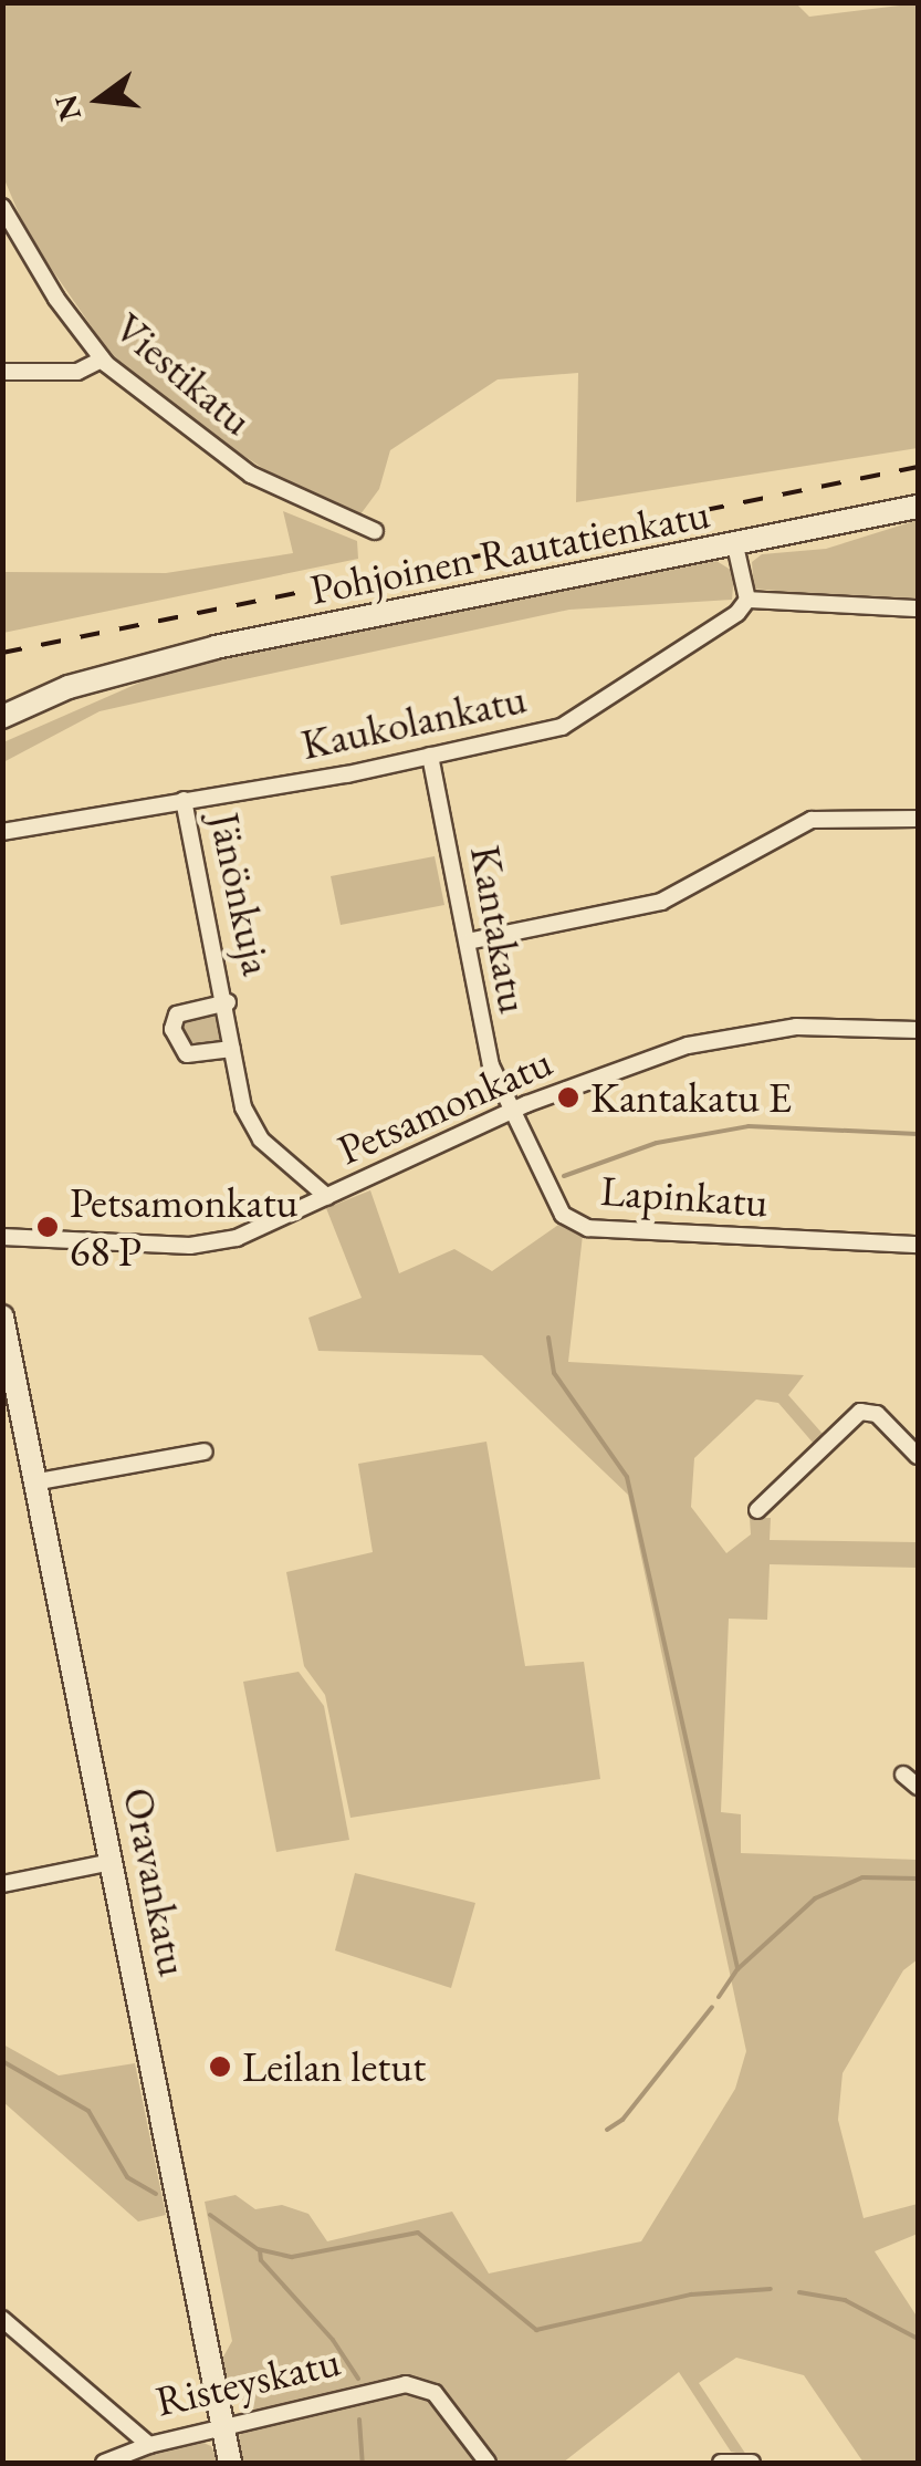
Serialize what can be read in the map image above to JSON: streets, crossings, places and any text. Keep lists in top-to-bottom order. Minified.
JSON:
{"streets":{"street":["Viestikatu","Pohjoinen Rautatienkatu","Kaukolankatu","Jänönkuja","Kantakatu","Petsamonkatu","Lapinkatu","Oravankatu","Risteyskatu"]},"crossings":[["Kaukolankatu","Jänönkuja"],["Kaukolankatu","Kantakatu"],["Jänönkuja","Petsamonkatu"],["Kantakatu","Petsamonkatu"],["Kantakatu","Lapinkatu"],["Petsamonkatu","Lapinkatu"],["Oravankatu","Risteyskatu"]],"places":["Kantakatu E","Petsamonkatu 68 P","Leilan letut"],"north":"left"}
